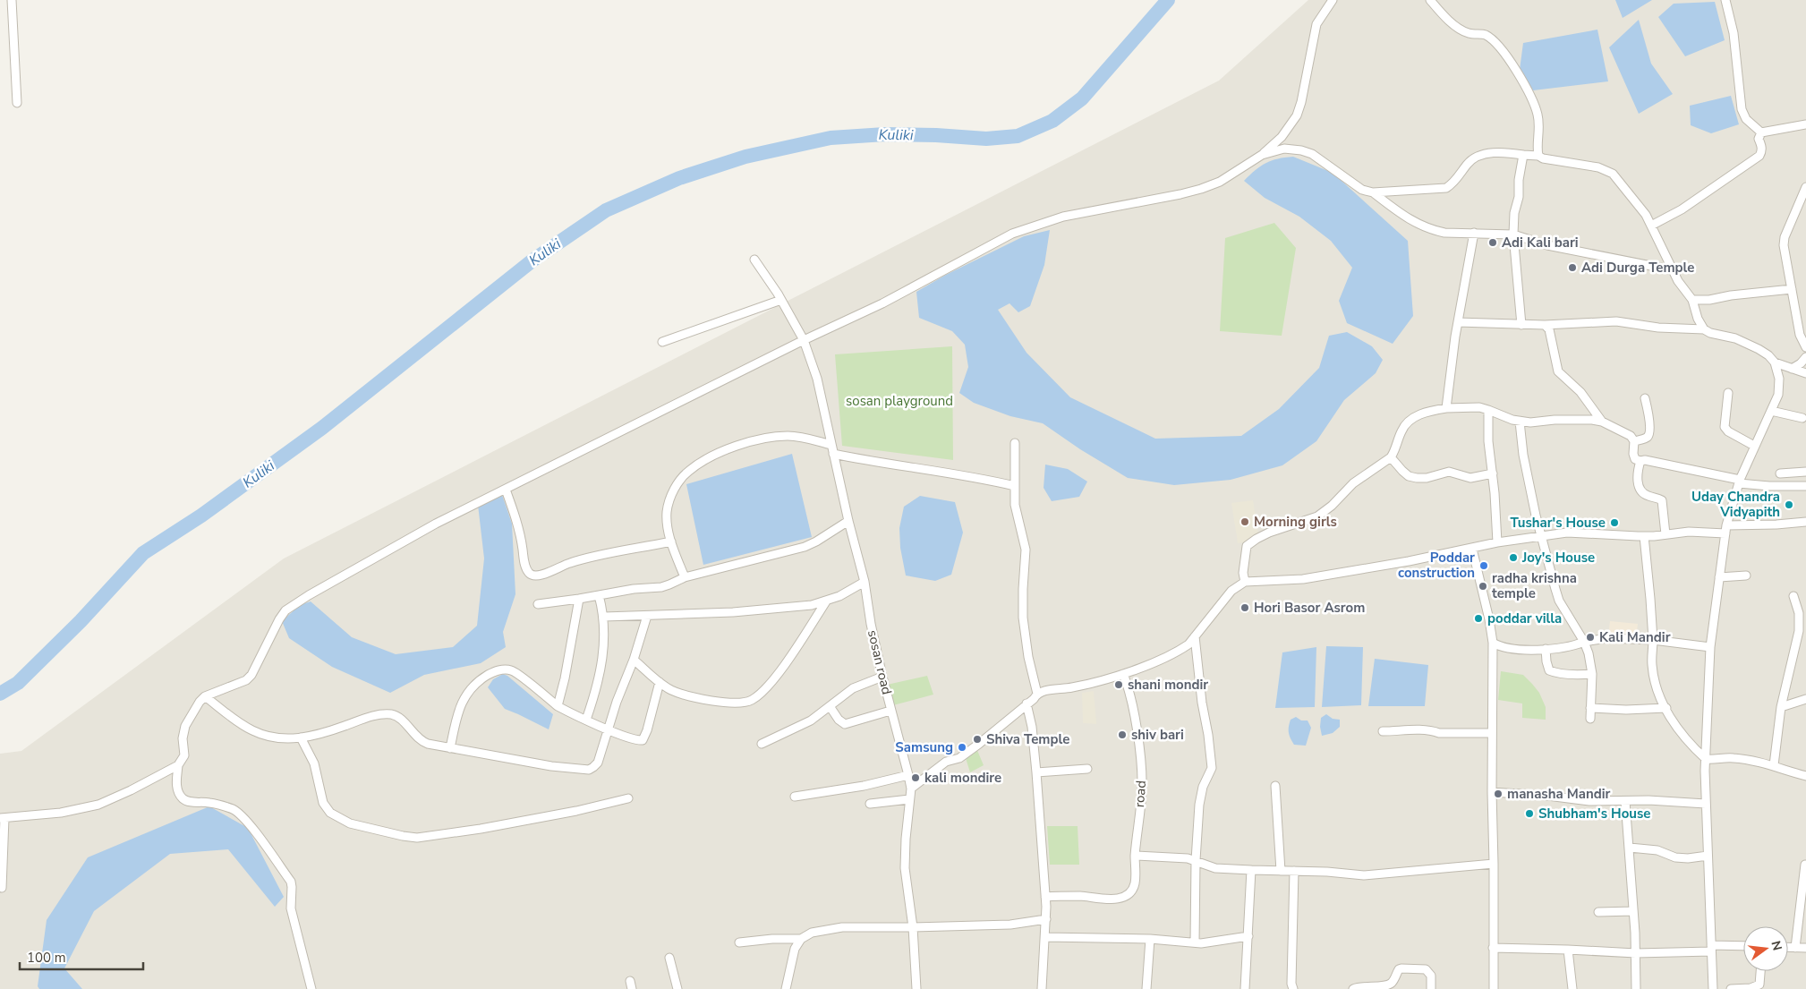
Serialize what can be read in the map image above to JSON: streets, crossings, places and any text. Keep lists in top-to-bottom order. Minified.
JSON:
{"streets":{"street":["sosan road","road"]},"water":["Kuliki"],"parks":["sosan playground"],"places":["Adi Kali bari","Adi Durga Temple","Uday Chandra Vidyapith","Morning girls","Tushar's House","Joy's House","Poddar construction","radha krishna temple","Hori Basor Asrom","poddar villa","Kali Mandir","shani mondir","shiv bari","Shiva Temple","Samsung","kali mondire","manasha Mandir","Shubham's House"],"scale_bar":"100 m","north":"right"}
